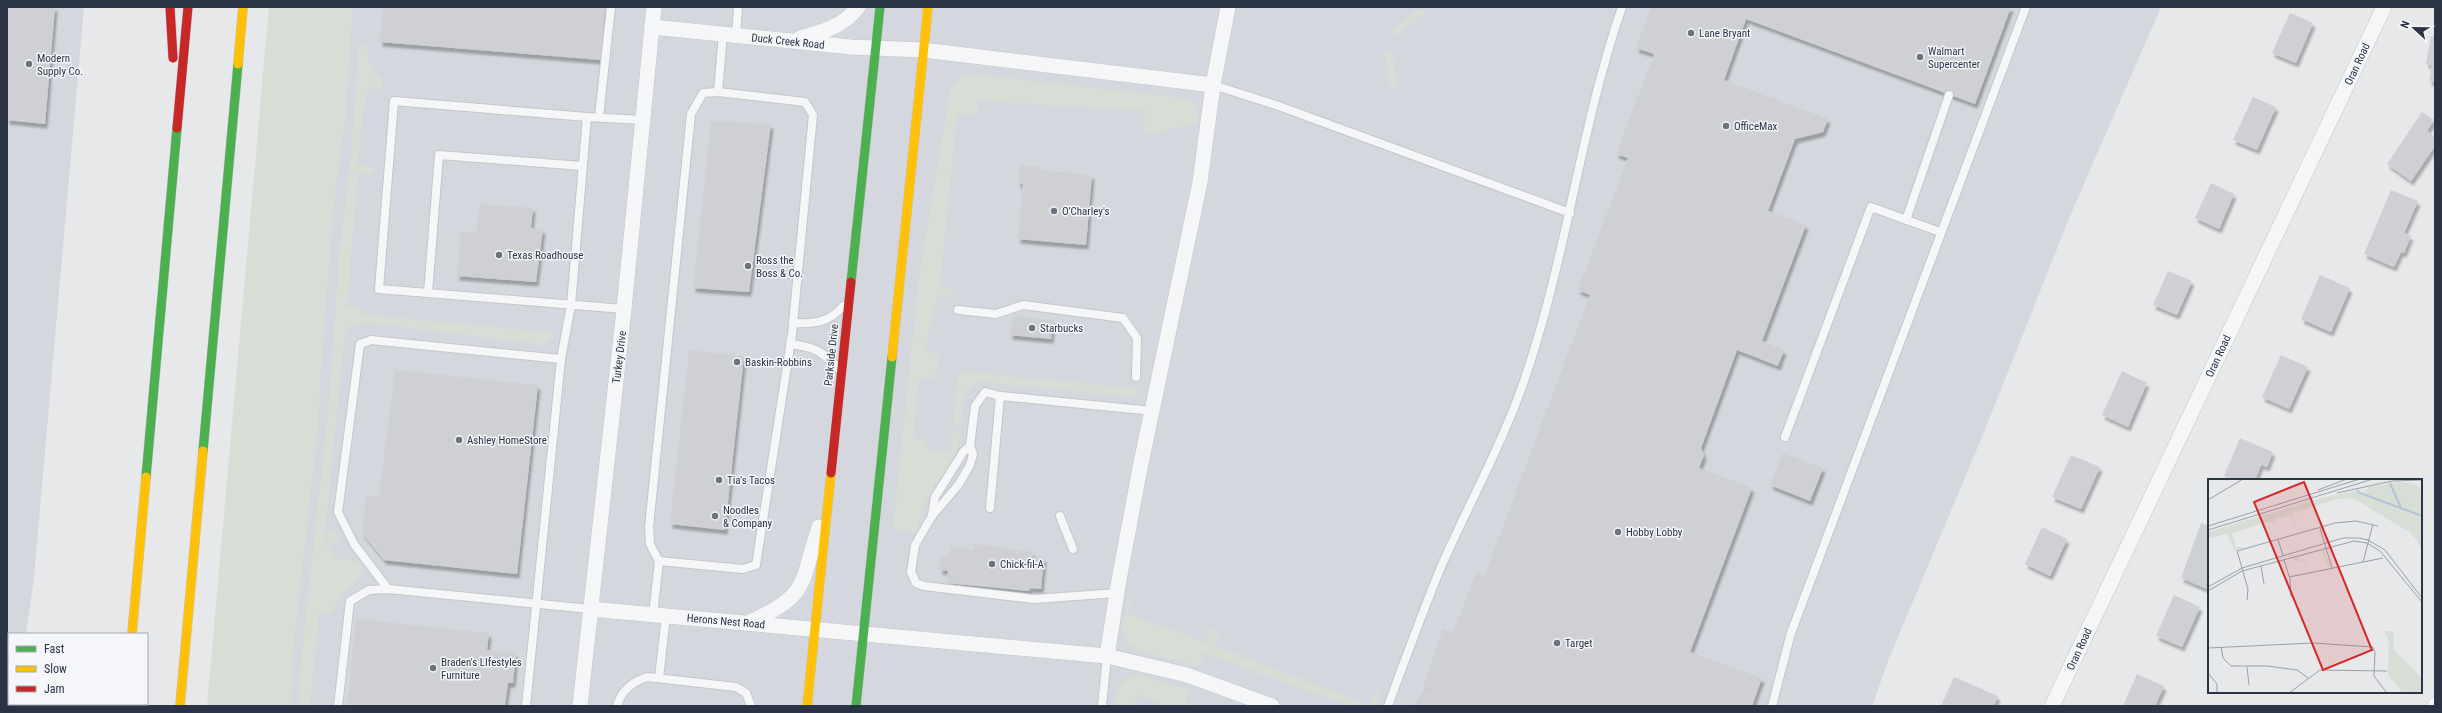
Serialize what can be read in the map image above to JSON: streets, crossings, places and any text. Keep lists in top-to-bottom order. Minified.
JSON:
{"streets":{"main road":["Parkside Drive"],"street":["Duck Creek Road","Oran Road","Turkey Drive","Herons Nest Road"]},"crossings":[["Duck Creek Road","Parkside Drive"],["Duck Creek Road","Turkey Drive"],["Parkside Drive","Herons Nest Road"],["Turkey Drive","Herons Nest Road"]],"places":["Lane Bryant","Walmart Supercenter","Modern Supply Co.","OfficeMax","O'Charley's","Texas Roadhouse","Ross the Boss & Co.","Starbucks","Baskin-Robbins","Ashley HomeStore","Tia's Tacos","Noodles & Company","Hobby Lobby","Chick-fil-A","Target","Braden's LIfestyles Furniture"],"legend":["Fast","Slow","Jam"],"north":"left"}
